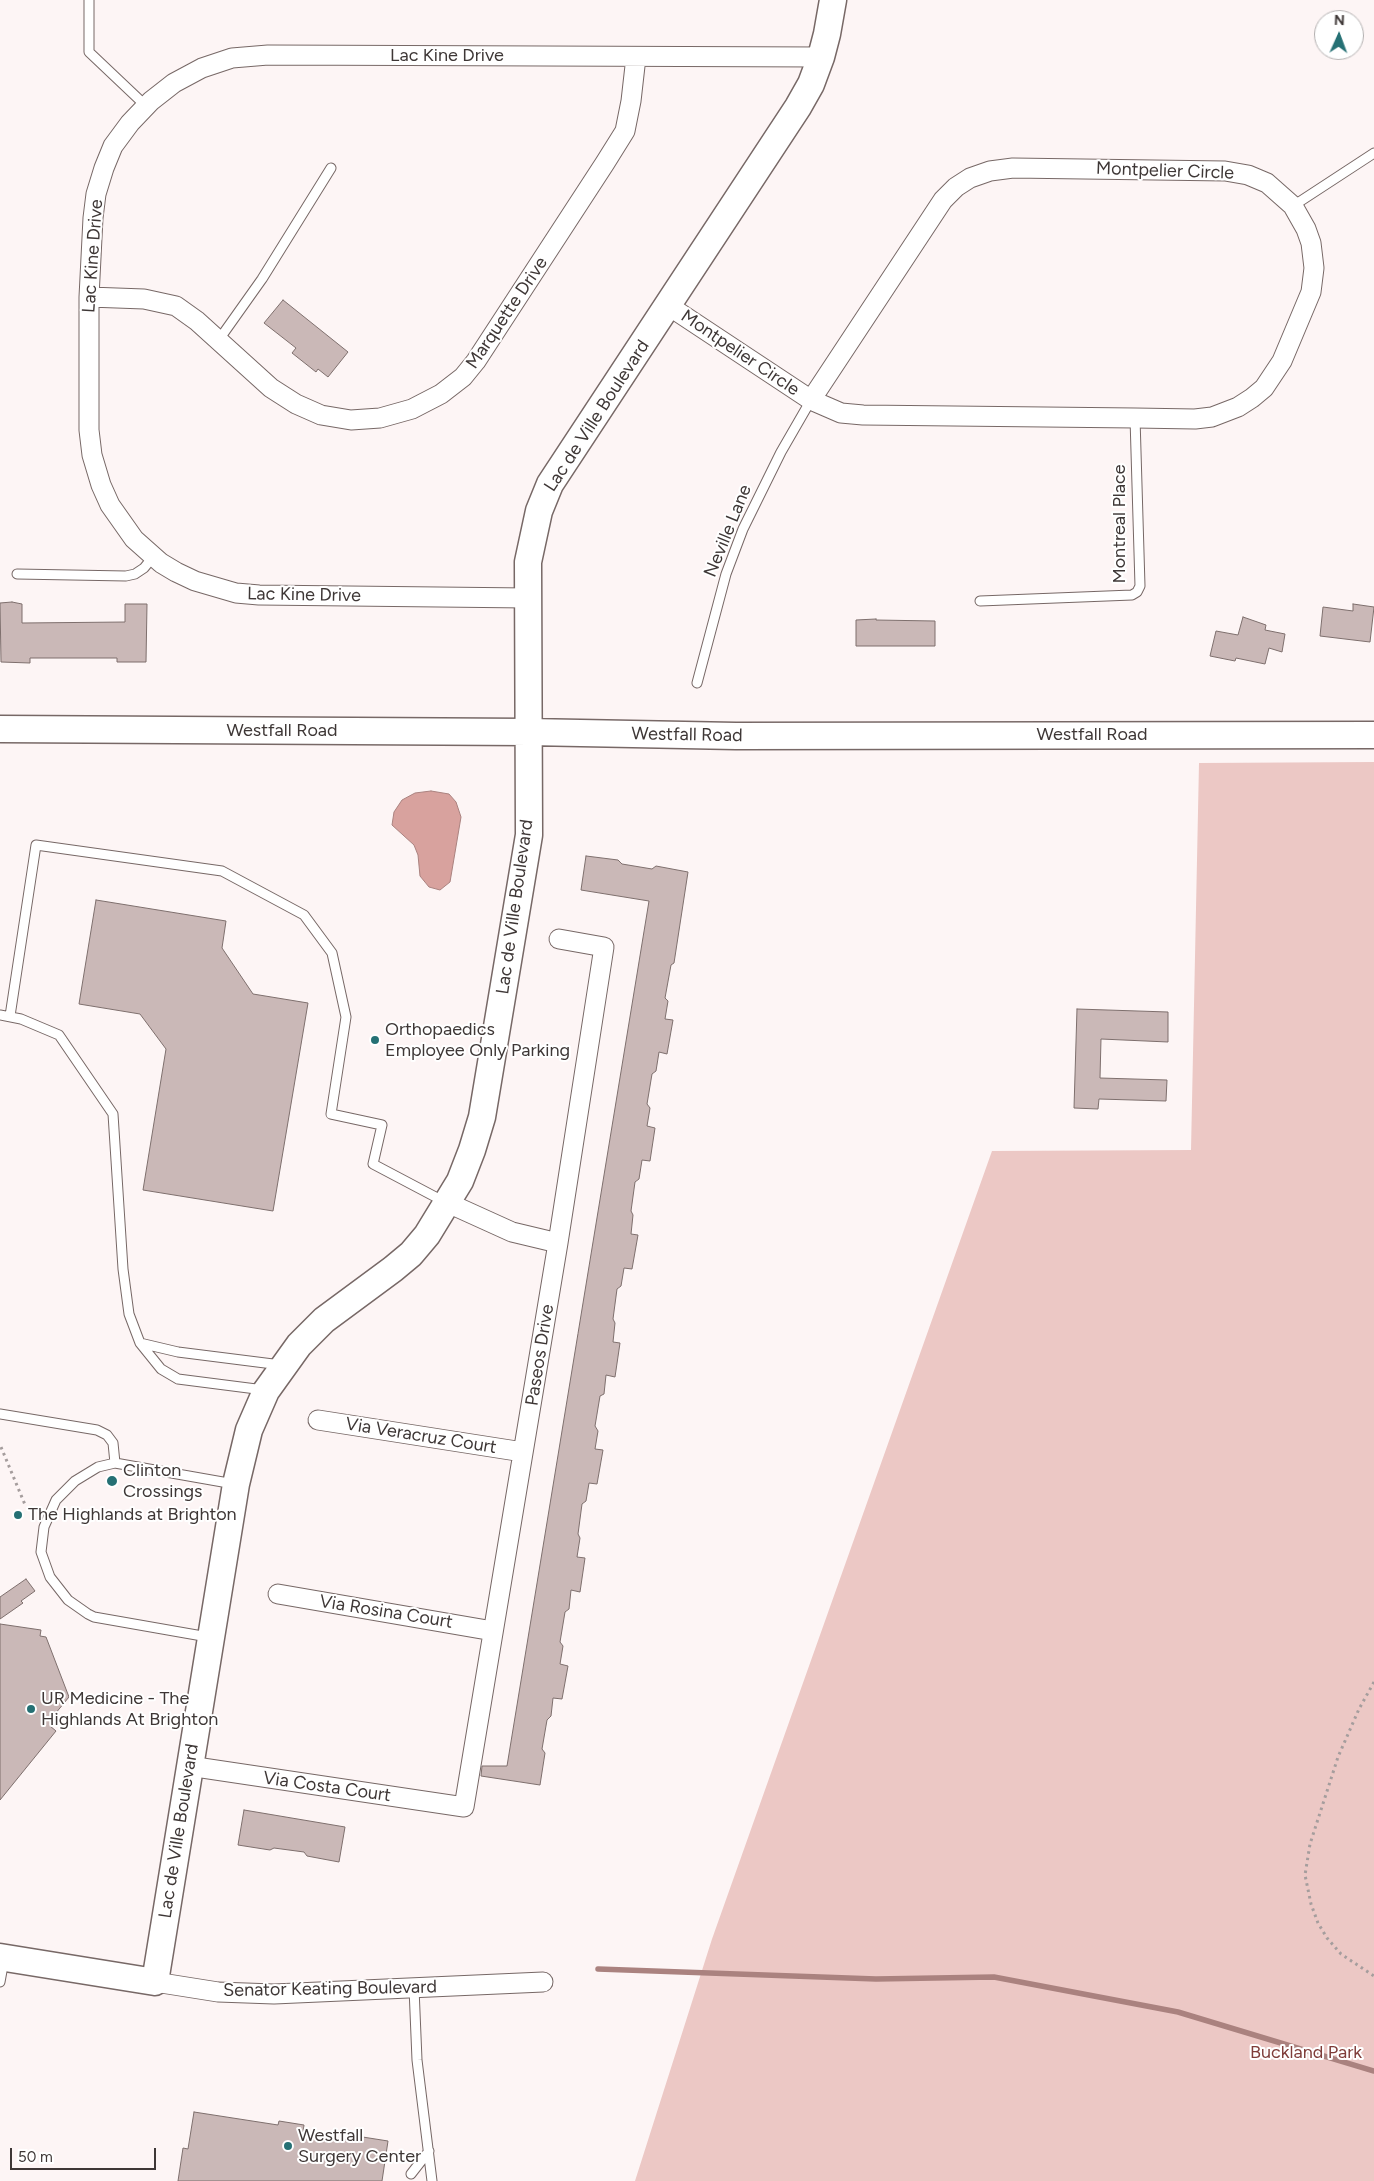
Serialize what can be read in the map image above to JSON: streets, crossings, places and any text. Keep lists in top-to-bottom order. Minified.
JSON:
{"streets":{"street":["Lac Kine Drive","Montpelier Circle","Marquette Drive","Lac de Ville Boulevard","Westfall Road","Paseos Drive","Via Veracruz Court","Via Rosina Court","Via Costa Court","Senator Keating Boulevard"],"lane":["Montreal Place","Neville Lane"]},"crossings":[["Lac Kine Drive","Marquette Drive"],["Lac Kine Drive","Lac de Ville Boulevard"],["Montpelier Circle","Lac de Ville Boulevard"],["Montpelier Circle","Montreal Place"],["Montpelier Circle","Neville Lane"],["Lac de Ville Boulevard","Westfall Road"],["Lac de Ville Boulevard","Via Costa Court"],["Lac de Ville Boulevard","Senator Keating Boulevard"],["Paseos Drive","Via Veracruz Court"],["Paseos Drive","Via Rosina Court"],["Paseos Drive","Via Costa Court"]],"parks":["Buckland Park"],"places":["Orthopaedics Employee Only Parking","Clinton Crossings","The Highlands at Brighton","UR Medicine - The Highlands At Brighton","Westfall Surgery Center"],"scale_bar":"50 m","north":"top"}
